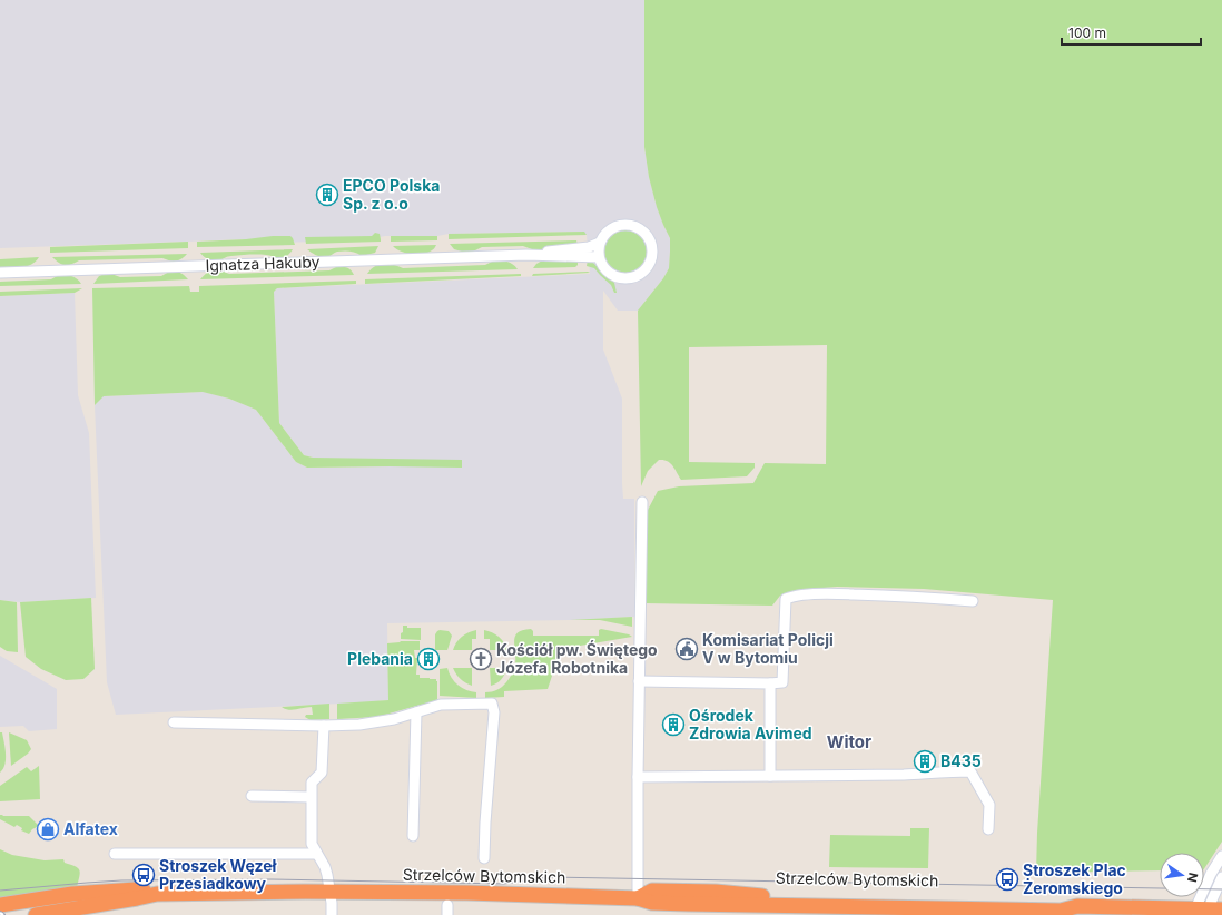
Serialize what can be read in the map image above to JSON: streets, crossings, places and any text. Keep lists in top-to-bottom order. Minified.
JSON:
{"streets":{"highway":["Strzelców Bytomskich"],"street":["Ignatza Hakuby"]},"districts":["Witor"],"places":{"building":["EPCO Polska Sp. z o.o","Plebania","Ośrodek Zdrowia Avimed","B435"],"public building":["Komisariat Policji V w Bytomiu"],"church":["Kościół pw. Świętego Józefa Robotnika"],"shop":["Alfatex"],"bus stop":["Stroszek Węzeł Przesiadkowy","Stroszek Plac Żeromskiego"]},"scale_bar":"100 m","north":"right"}
